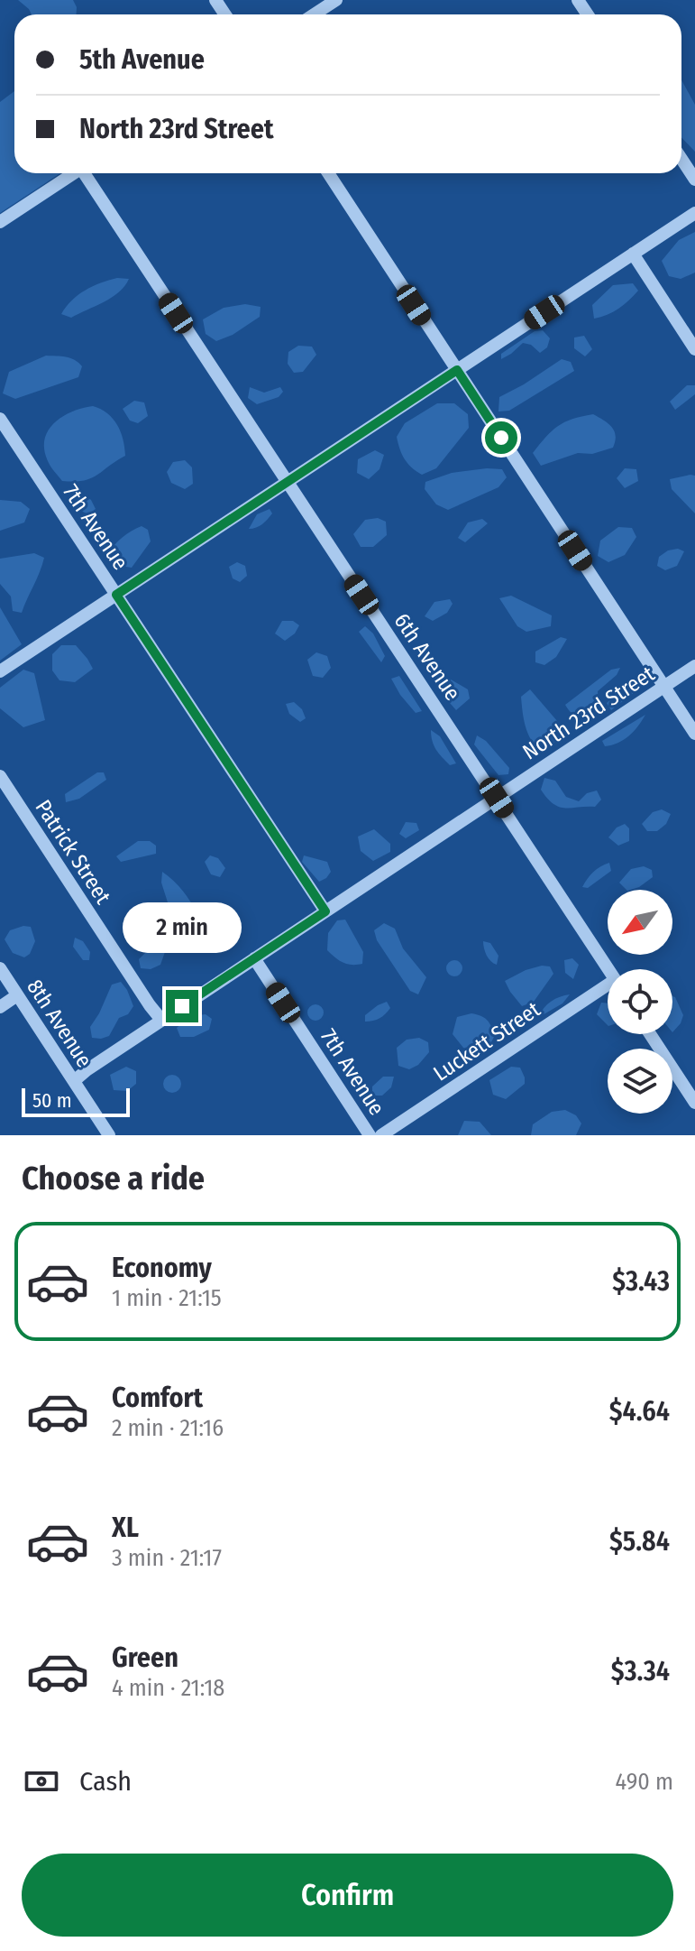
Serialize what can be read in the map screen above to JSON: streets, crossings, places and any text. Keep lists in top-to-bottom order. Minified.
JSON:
{"streets":{"street":["7th Avenue","6th Avenue","North 23rd Street","Patrick Street","8th Avenue","Luckett Street"]},"crossings":[["7th Avenue","North 23rd Street"],["6th Avenue","North 23rd Street"],["North 23rd Street","Patrick Street"],["North 23rd Street","8th Avenue"]],"scale_bar":"50 m","north":"bottom left","page":{"banner":["5th Avenue","North 23rd Street"],"bubble":"2 min","scale":"50 m","heading":"Choose a ride","list":[{"name":"Economy","note":"1 min · 21:15","value":"$3.43"},{"name":"Comfort","note":"2 min · 21:16","value":"$4.64"},{"name":"XL","note":"3 min · 21:17","value":"$5.84"},{"name":"Green","note":"4 min · 21:18","value":"$3.34"}],"pay":["Cash","490 m"],"buttons":"Confirm"}}
